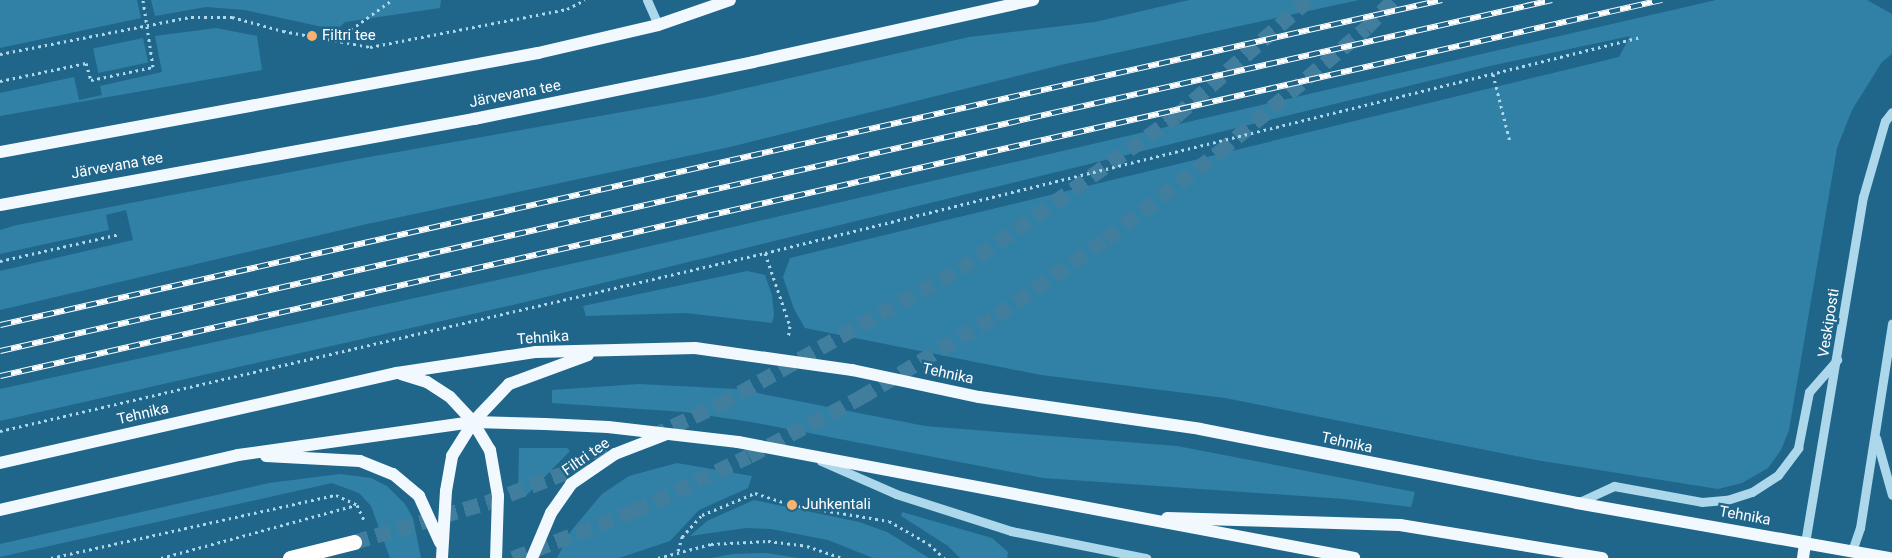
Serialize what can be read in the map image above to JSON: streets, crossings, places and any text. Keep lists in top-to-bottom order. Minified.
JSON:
{"streets":{"main road":["Järvevana tee","Tehnika","Filtri tee"],"street":["Veskiposti"]},"crossings":[["Veskiposti","Tehnika"]],"places":["Filtri tee","Juhkentali"]}
